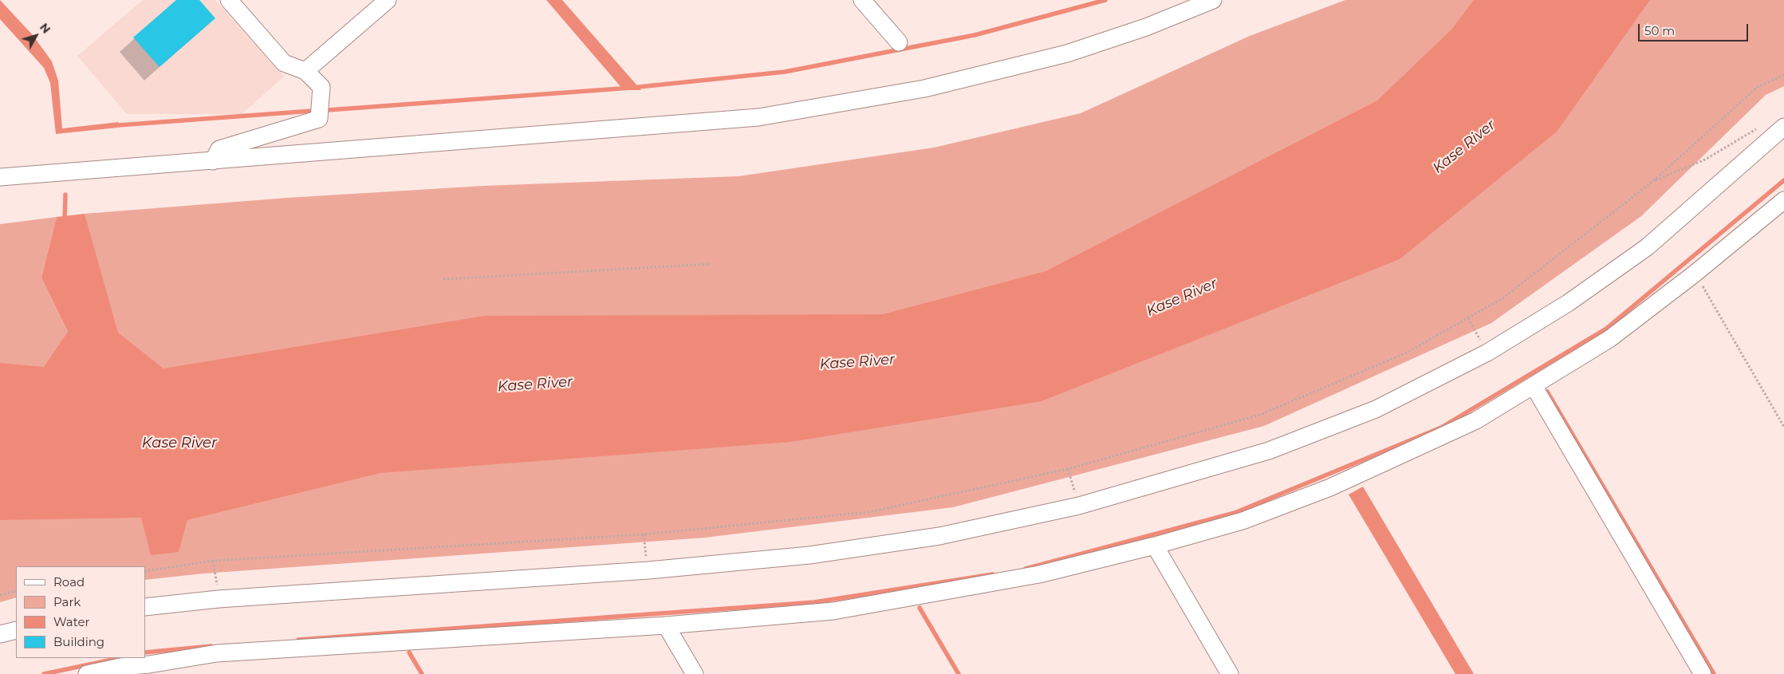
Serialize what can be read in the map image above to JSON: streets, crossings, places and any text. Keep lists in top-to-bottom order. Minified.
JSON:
{"water":["Kase River"],"legend":["Road","Park","Water","Building"],"scale_bar":"50 m","north":"top right"}
